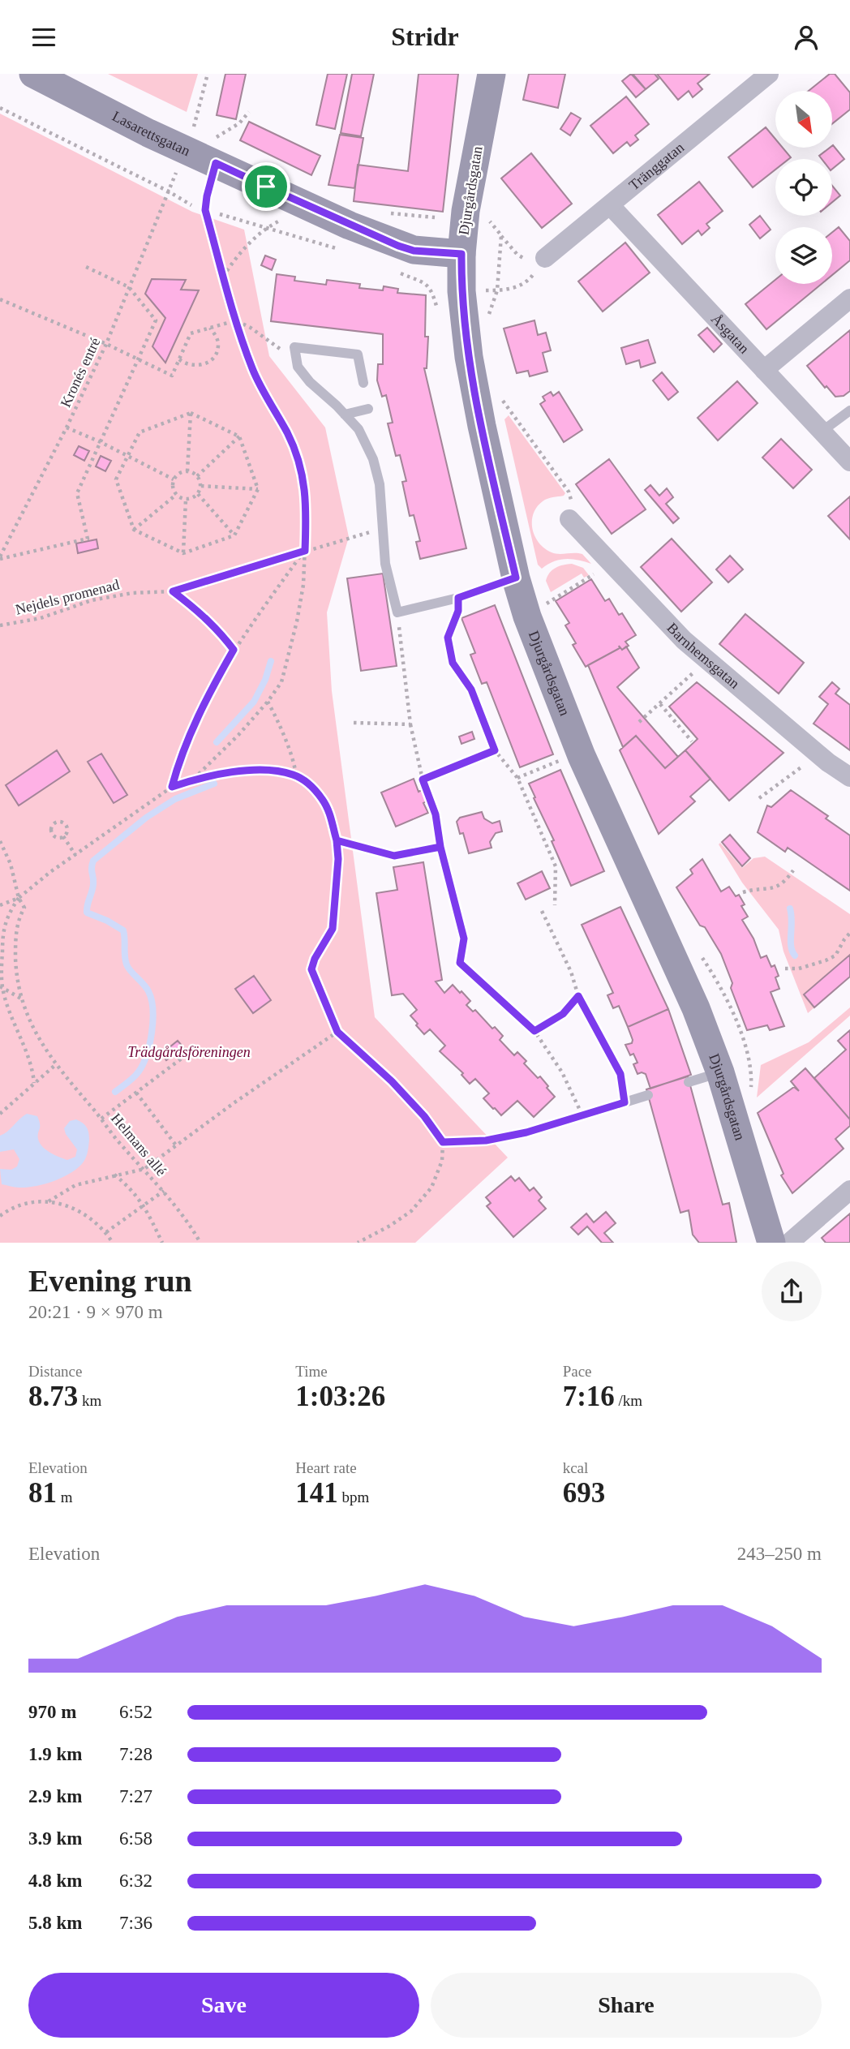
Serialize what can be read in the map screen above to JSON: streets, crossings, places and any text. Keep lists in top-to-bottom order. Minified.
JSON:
{"streets":{"main road":["Lasarettsgatan","Djurgårdsgatan"],"street":["Tränggatan","Åsgatan","Barnhemsgatan"],"path":["Kronés entré","Nejdels promenad","Helmans allé"]},"crossings":[["Lasarettsgatan","Djurgårdsgatan"],["Tränggatan","Åsgatan"]],"parks":["Trädgårdsföreningen"],"north":"bottom right","page":{"header":"Stridr","heading":["Evening run","20:21 · 9 × 970 m"],"stats":[["Distance","8.73 km"],["Time","1:03:26"],["Pace","7:16 /km"],["Elevation","81 m"],["Heart rate","141 bpm"],["kcal","693"]],"chart":["Elevation","243–250 m"],"list":[{"name":"970 m","note":"6:52"},{"name":"1.9 km","note":"7:28"},{"name":"2.9 km","note":"7:27"},{"name":"3.9 km","note":"6:58"},{"name":"4.8 km","note":"6:32"},{"name":"5.8 km","note":"7:36"}],"buttons":["Save","Share"]}}
